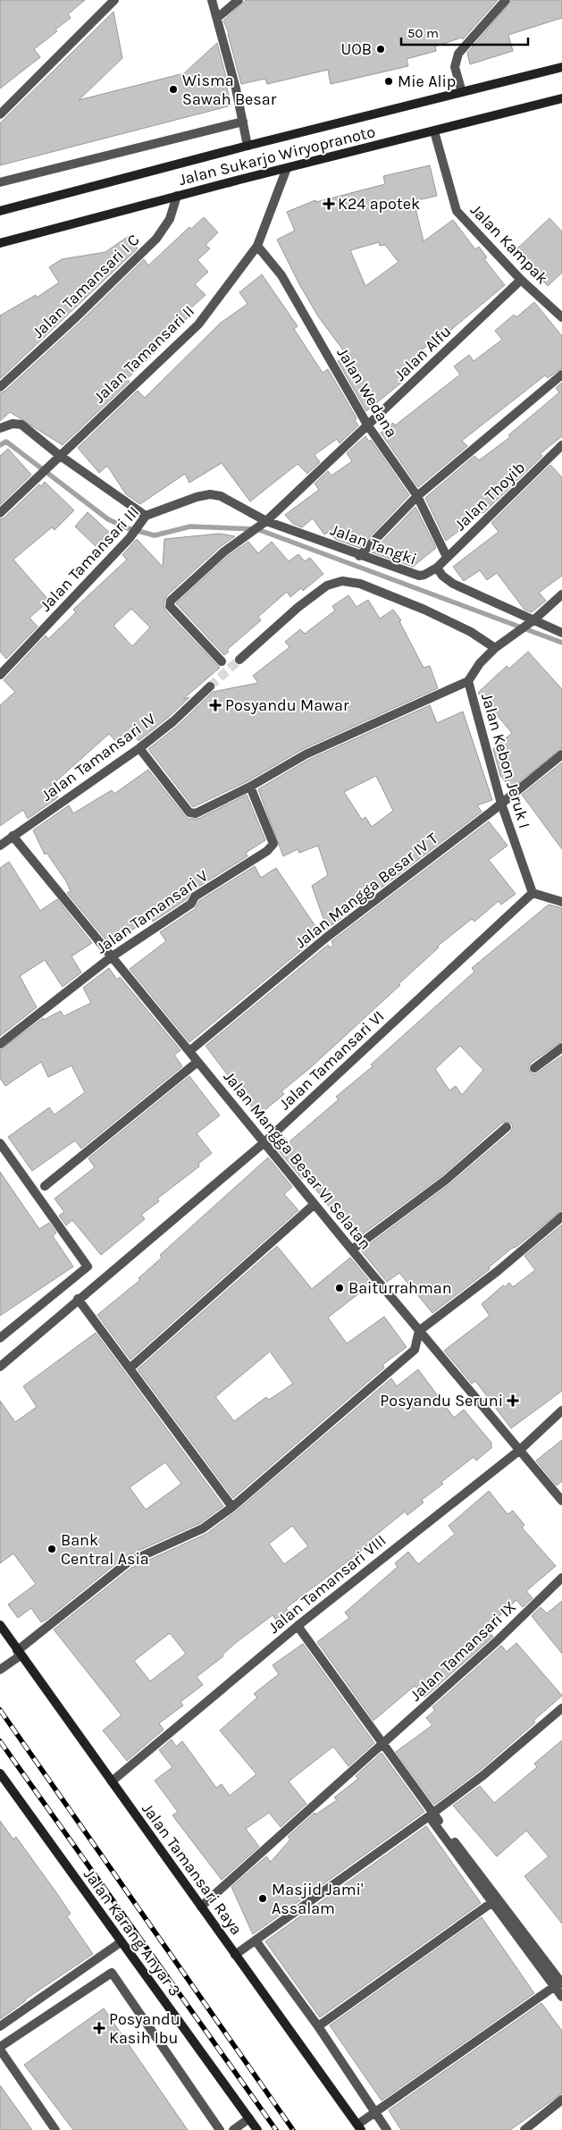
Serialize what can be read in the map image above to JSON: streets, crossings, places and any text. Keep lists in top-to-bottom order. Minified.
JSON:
{"streets":{"main road":["Jalan Sukarjo Wiryopranoto","Jalan Tamansari Raya","Jalan Karang Anyar 3"],"street":["Jalan Kampak","Jalan Tamansari I C","Jalan Alfu","Jalan Tamansari II","Jalan Wedana","Jalan Thoyib","Jalan Tangki","Jalan Tamansari III","Jalan Tamansari IV","Jalan Kebon Jeruk I","Jalan Mangga Besar IV T","Jalan Tamansari V","Jalan Tamansari VI","Jalan Mangga Besar VI Selatan","Jalan Tamansari VIII","Jalan Tamansari IX"]},"crossings":[["Jalan Sukarjo Wiryopranoto","Jalan Kampak"],["Jalan Sukarjo Wiryopranoto","Jalan Tamansari I C"],["Jalan Sukarjo Wiryopranoto","Jalan Tamansari II"],["Jalan Kampak","Jalan Alfu"],["Jalan Alfu","Jalan Wedana"],["Jalan Alfu","Jalan Tangki"],["Jalan Alfu","Jalan Tamansari III"],["Jalan Tamansari II","Jalan Wedana"],["Jalan Wedana","Jalan Thoyib"],["Jalan Thoyib","Jalan Tangki"],["Jalan Tangki","Jalan Tamansari III"],["Jalan Tangki","Jalan Kebon Jeruk I"],["Jalan Tamansari IV","Jalan Mangga Besar VI Selatan"],["Jalan Kebon Jeruk I","Jalan Mangga Besar IV T"],["Jalan Kebon Jeruk I","Jalan Tamansari VI"],["Jalan Mangga Besar IV T","Jalan Mangga Besar VI Selatan"],["Jalan Tamansari V","Jalan Mangga Besar VI Selatan"],["Jalan Tamansari VI","Jalan Mangga Besar VI Selatan"],["Jalan Mangga Besar VI Selatan","Jalan Tamansari VIII"],["Jalan Tamansari VIII","Jalan Tamansari Raya"],["Jalan Tamansari IX","Jalan Tamansari Raya"]],"places":{"other":["UOB","Mie Alip","Wisma Sawah Besar","Baiturrahman","Bank Central Asia","Masjid Jami' Assalam"],"health":["K24 apotek","Posyandu Mawar","Posyandu Seruni","Posyandu Kasih Ibu"]},"scale_bar":"50 m"}
